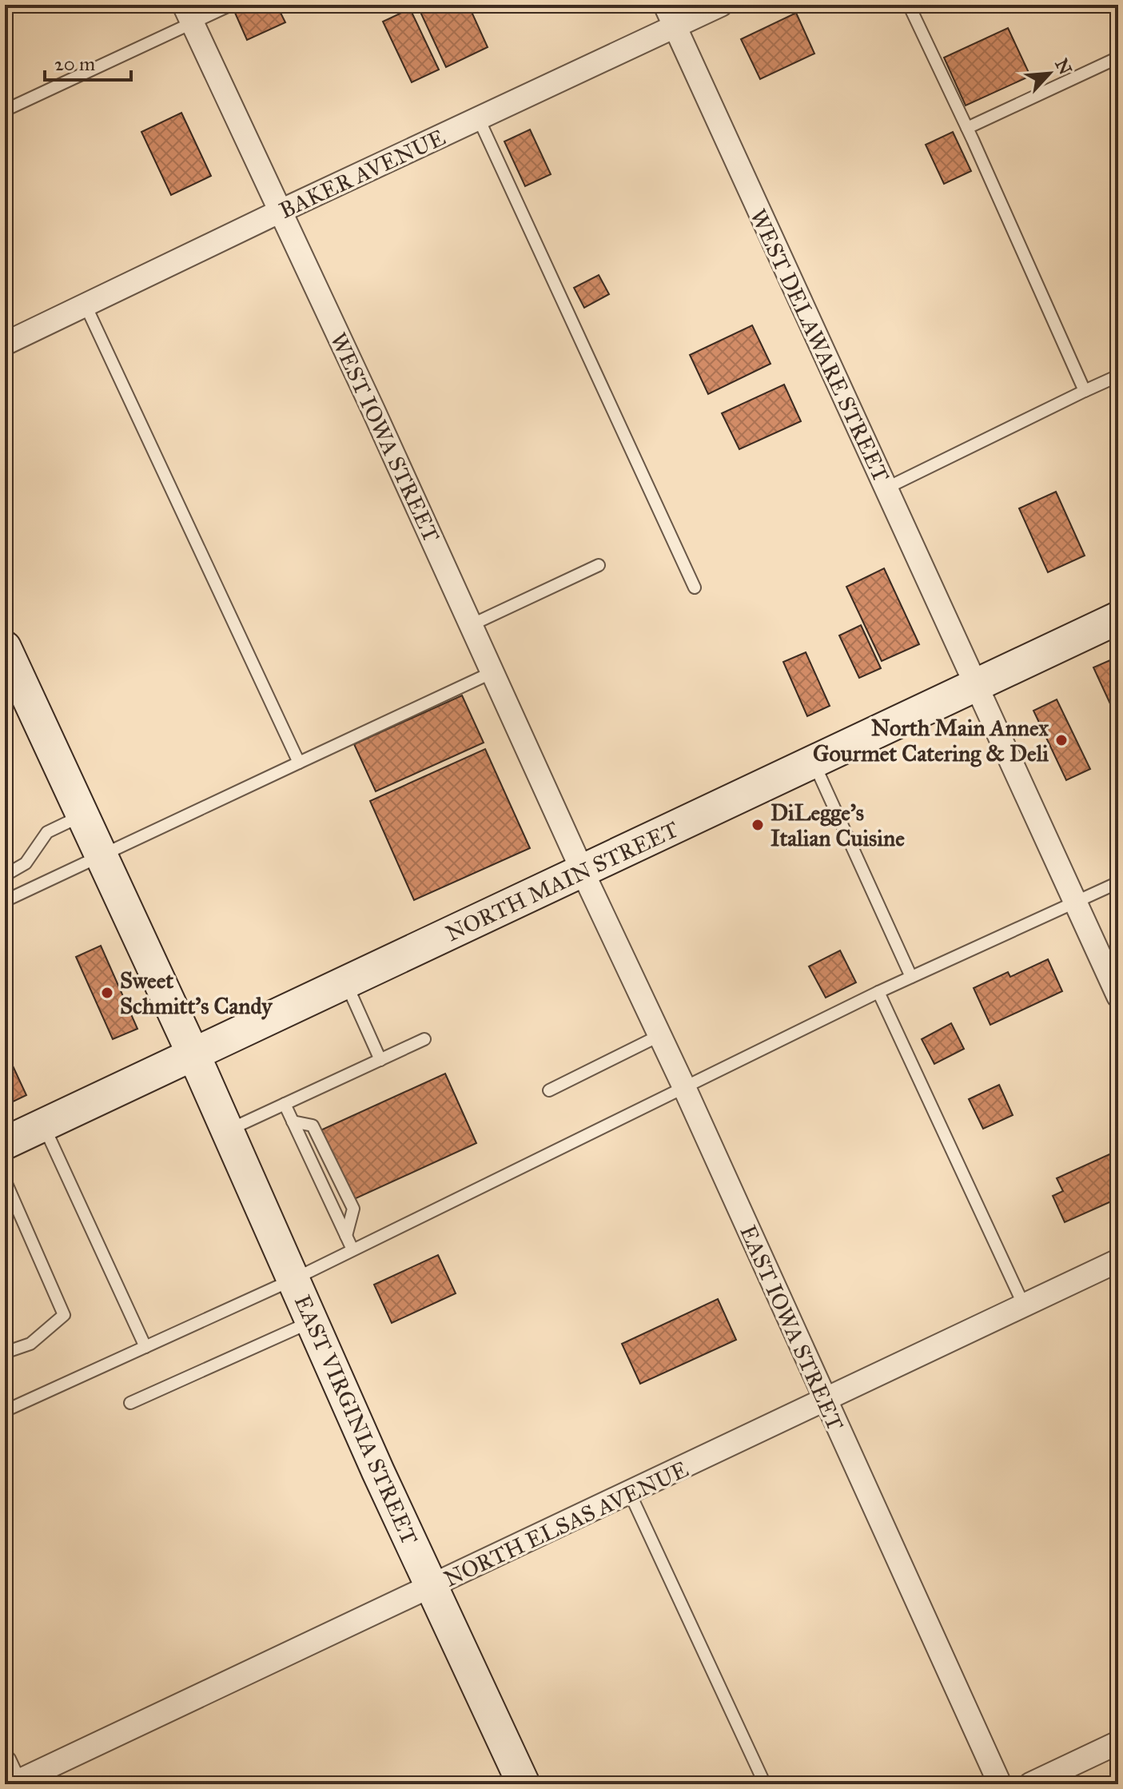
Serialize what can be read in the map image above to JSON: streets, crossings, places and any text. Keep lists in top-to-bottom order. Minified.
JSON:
{"streets":{"street":["BAKER AVENUE","WEST DELAWARE STREET","WEST IOWA STREET","NORTH MAIN STREET","EAST IOWA STREET","EAST VIRGINIA STREET","NORTH ELSAS AVENUE"]},"crossings":[["BAKER AVENUE","WEST DELAWARE STREET"],["BAKER AVENUE","WEST IOWA STREET"],["WEST DELAWARE STREET","NORTH MAIN STREET"],["WEST IOWA STREET","NORTH MAIN STREET"],["WEST IOWA STREET","EAST IOWA STREET"],["NORTH MAIN STREET","EAST IOWA STREET"],["NORTH MAIN STREET","EAST VIRGINIA STREET"],["EAST IOWA STREET","NORTH ELSAS AVENUE"],["EAST VIRGINIA STREET","NORTH ELSAS AVENUE"]],"places":["North Main Annex Gourmet Catering & Deli","DiLegge's Italian Cuisine","Sweet Schmitt's Candy"],"scale_bar":"20 m","north":"top right"}
